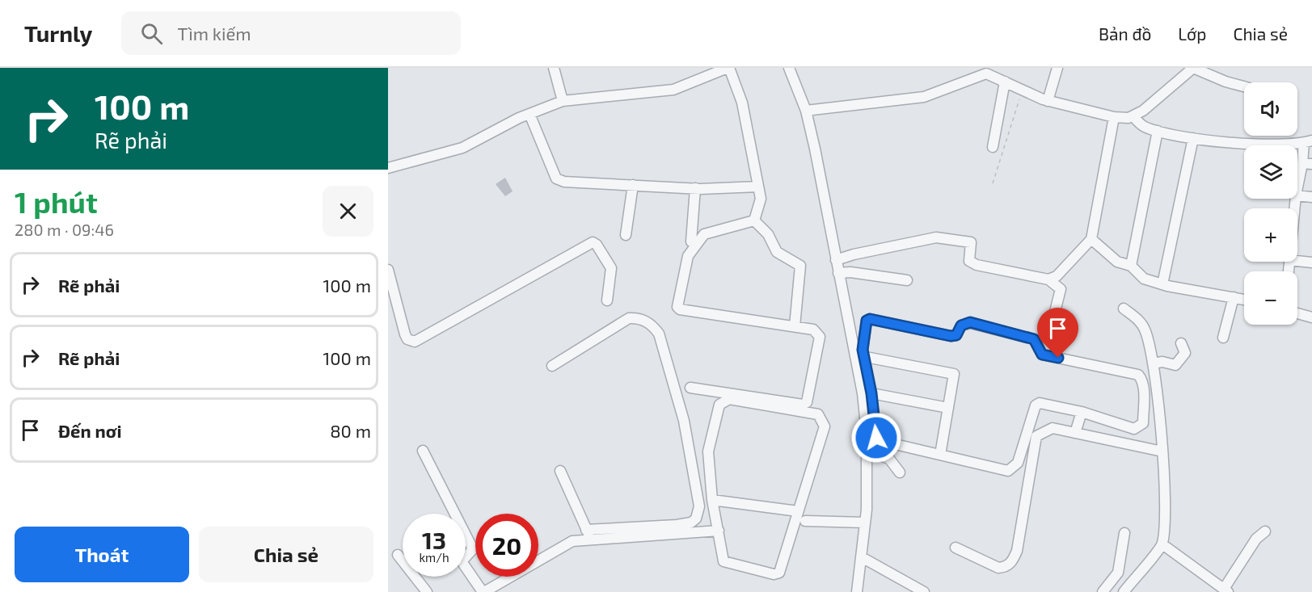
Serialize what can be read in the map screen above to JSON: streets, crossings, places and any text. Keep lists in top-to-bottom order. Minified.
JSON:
{"page":{"header":"Turnly","search":"Tìm kiếm","nav":["Bản đồ","Lớp","Chia sẻ"],"turn":["100 m","Rẽ phải"],"map_buttons":["+","−"],"heading":["1 phút","280 m · 09:46"],"list":[{"name":"Rẽ phải","value":"100 m"},{"name":"Rẽ phải","value":"100 m"},{"name":"Đến nơi","value":"80 m"}],"speed":"13 km/h","limit":"20","buttons":["Thoát","Chia sẻ"]}}
